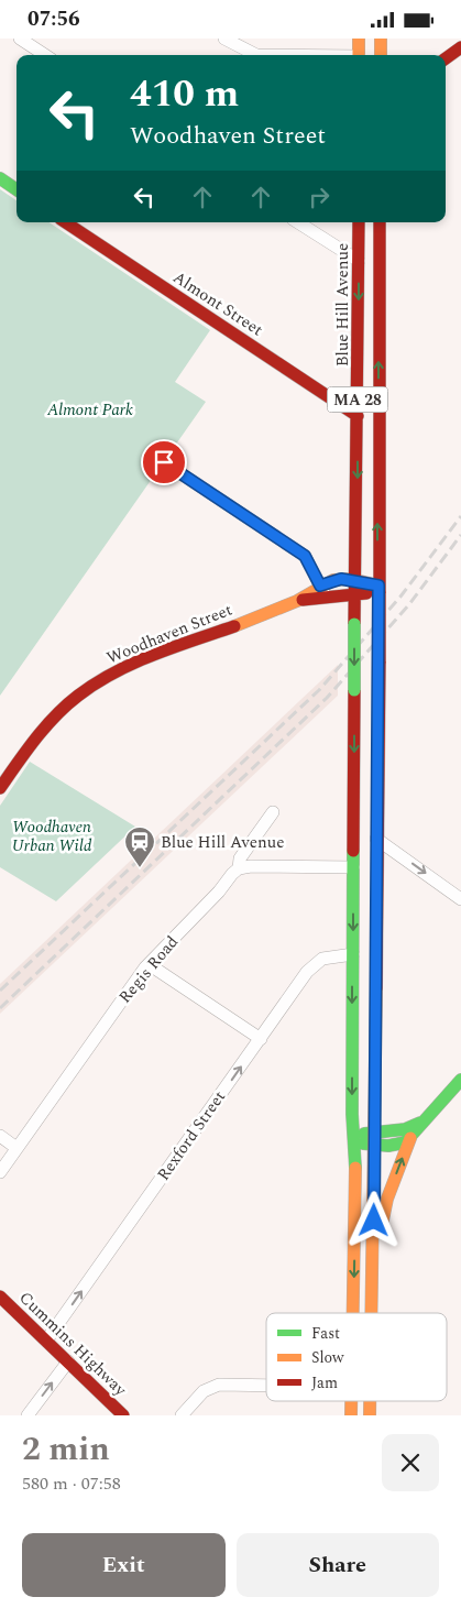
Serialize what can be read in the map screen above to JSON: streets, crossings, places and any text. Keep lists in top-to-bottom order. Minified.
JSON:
{"streets":{"main road":["Almont Street","Blue Hill Avenue","MA 28","Woodhaven Street","Cummins Highway"],"street":["Regis Road","Rexford Street"]},"crossings":[["Almont Street","Blue Hill Avenue"],["Blue Hill Avenue","Woodhaven Street"],["Blue Hill Avenue","Rexford Street"],["MA 28","Woodhaven Street"],["Rexford Street","Cummins Highway"]],"one_way":["Rexford Street"],"parks":["Almont Park","Woodhaven Urban Wild"],"places":{"station":["Blue Hill Avenue"]},"legend":["Fast","Slow","Jam"],"page":{"status":"07:56","turn":["410 m","Woodhaven Street"],"heading":["2 min","580 m · 07:58"],"buttons":["Exit","Share"]}}
